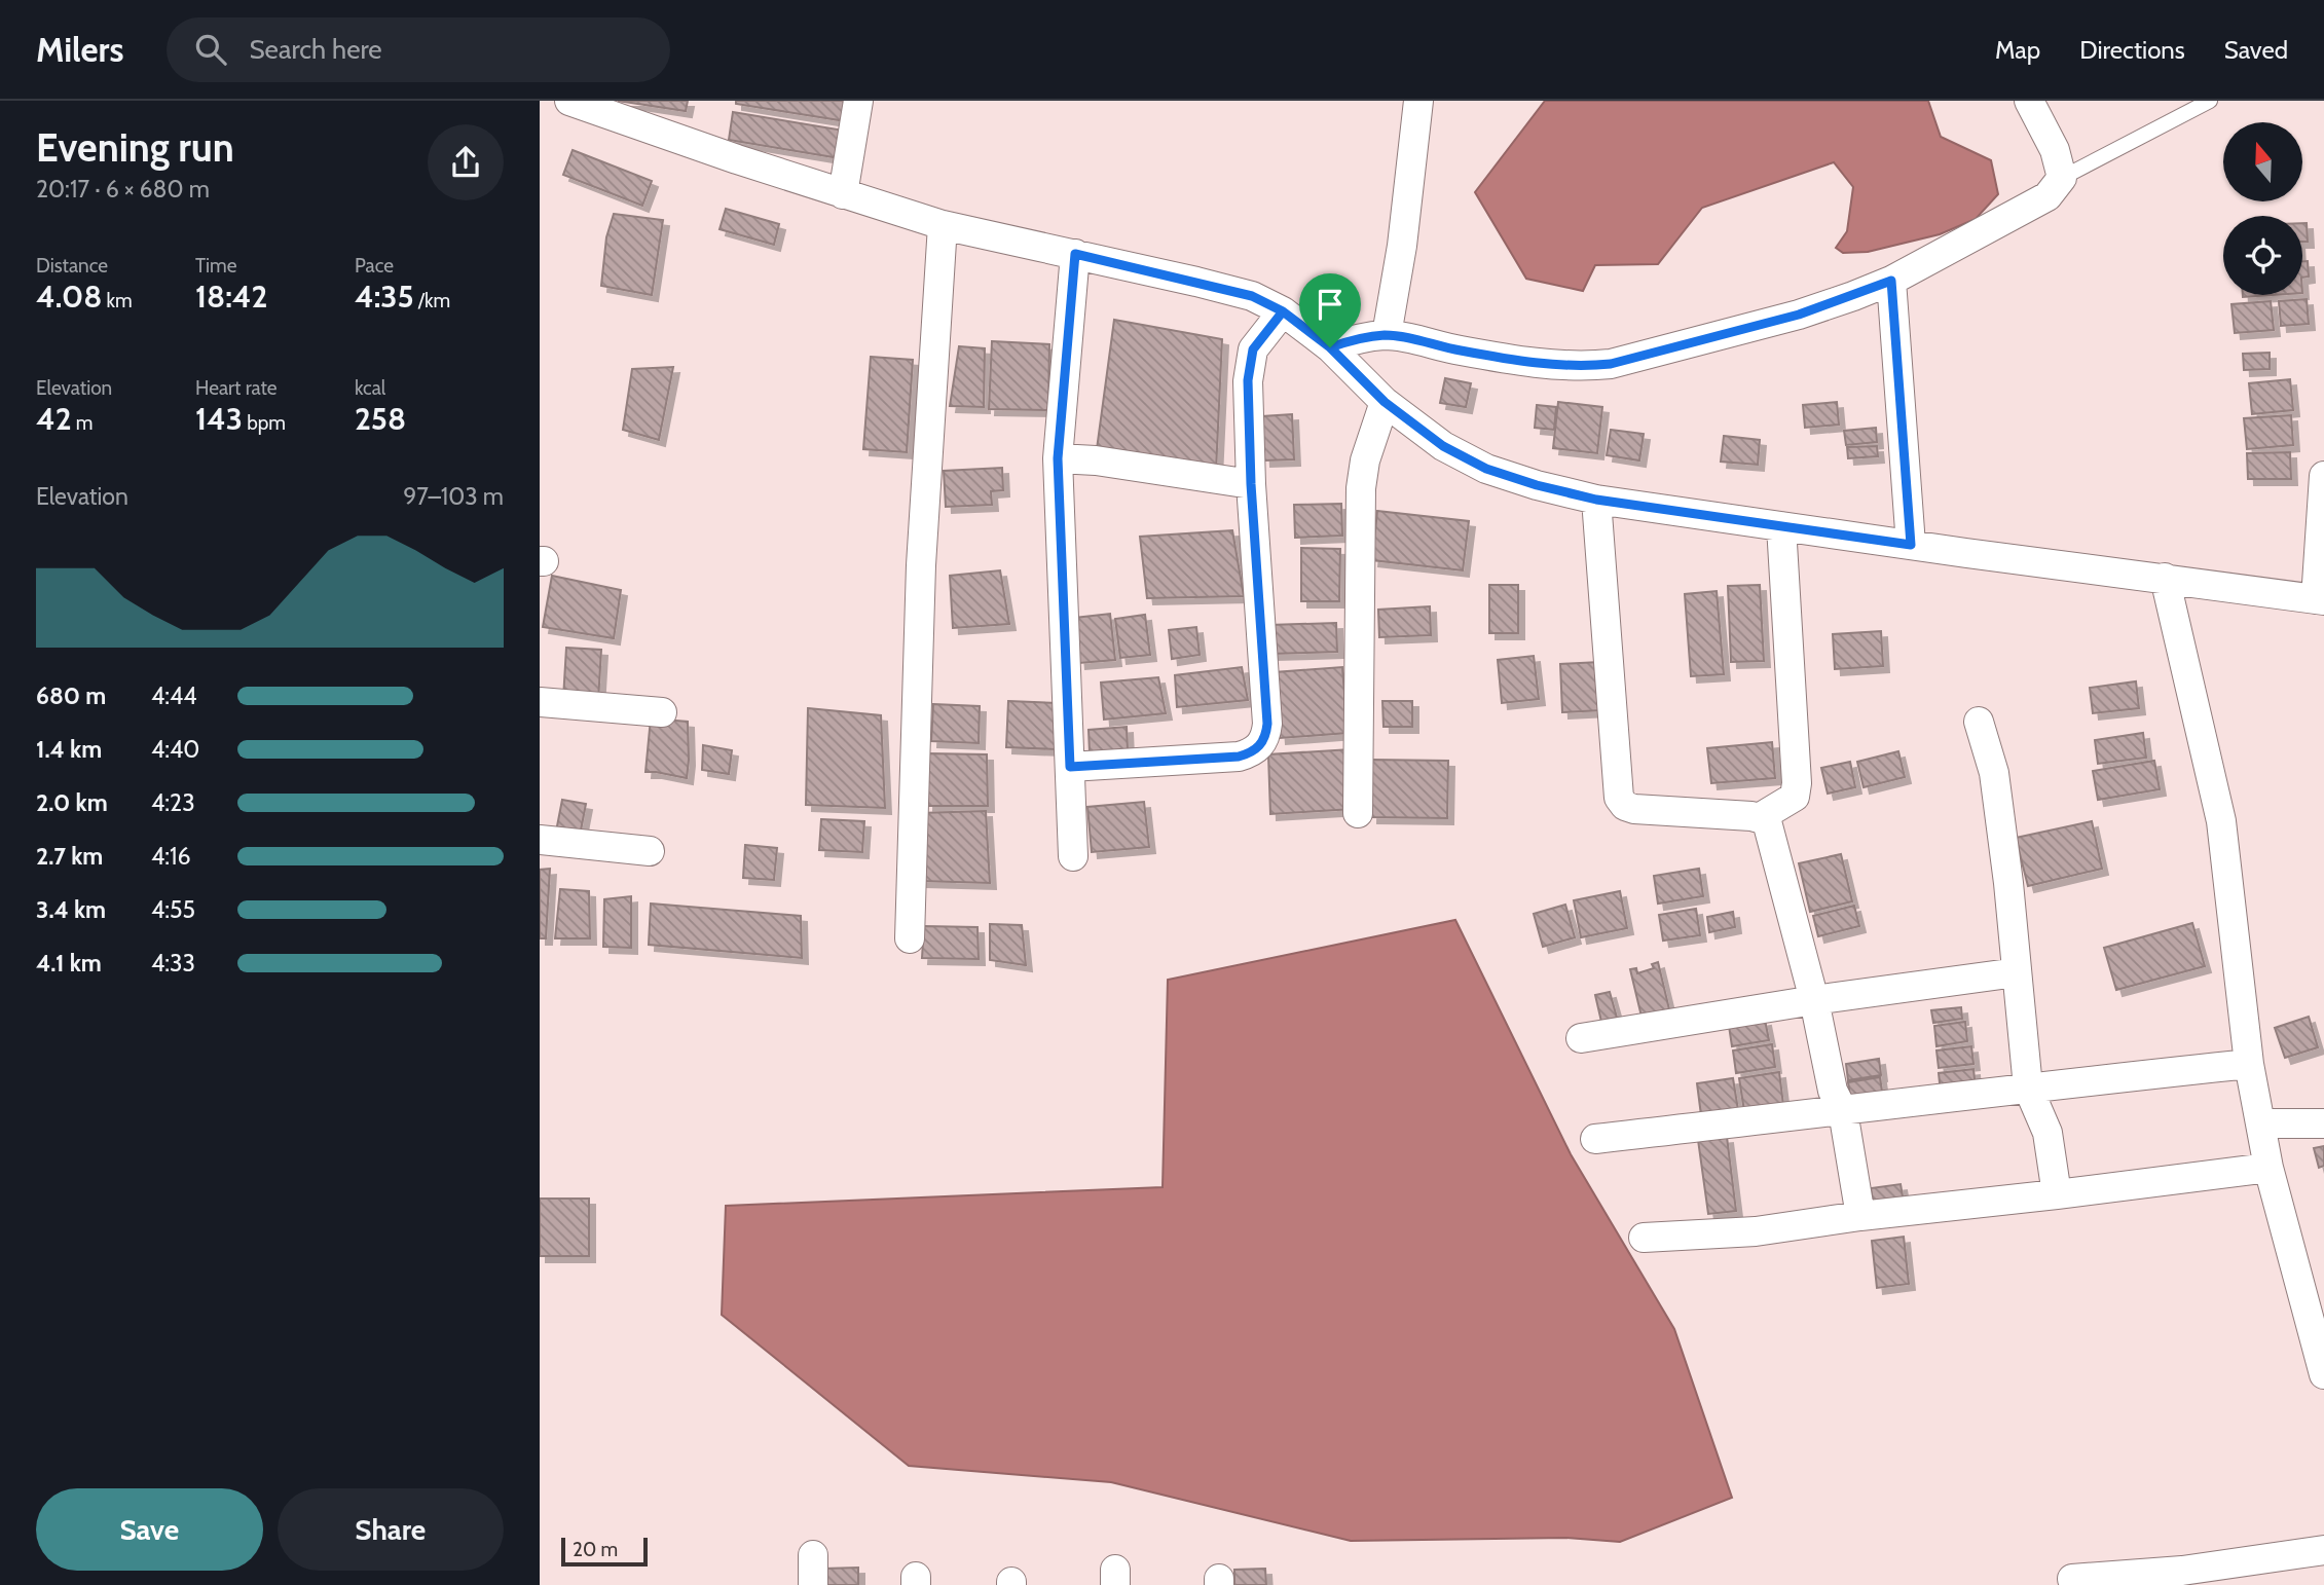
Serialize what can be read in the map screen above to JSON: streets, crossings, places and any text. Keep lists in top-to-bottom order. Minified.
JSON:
{"scale_bar":"20 m","north":"top","page":{"header":"Milers","search":"Search here","nav":["Map","Directions","Saved"],"heading":["Evening run","20:17 · 6 × 680 m"],"stats":[["Distance","4.08 km"],["Time","18:42"],["Pace","4:35 /km"],["Elevation","42 m"],["Heart rate","143 bpm"],["kcal","258"]],"chart":["Elevation","97–103 m"],"list":[{"name":"680 m","note":"4:44"},{"name":"1.4 km","note":"4:40"},{"name":"2.0 km","note":"4:23"},{"name":"2.7 km","note":"4:16"},{"name":"3.4 km","note":"4:55"},{"name":"4.1 km","note":"4:33"}],"buttons":["Save","Share"],"scale":"20 m"}}
